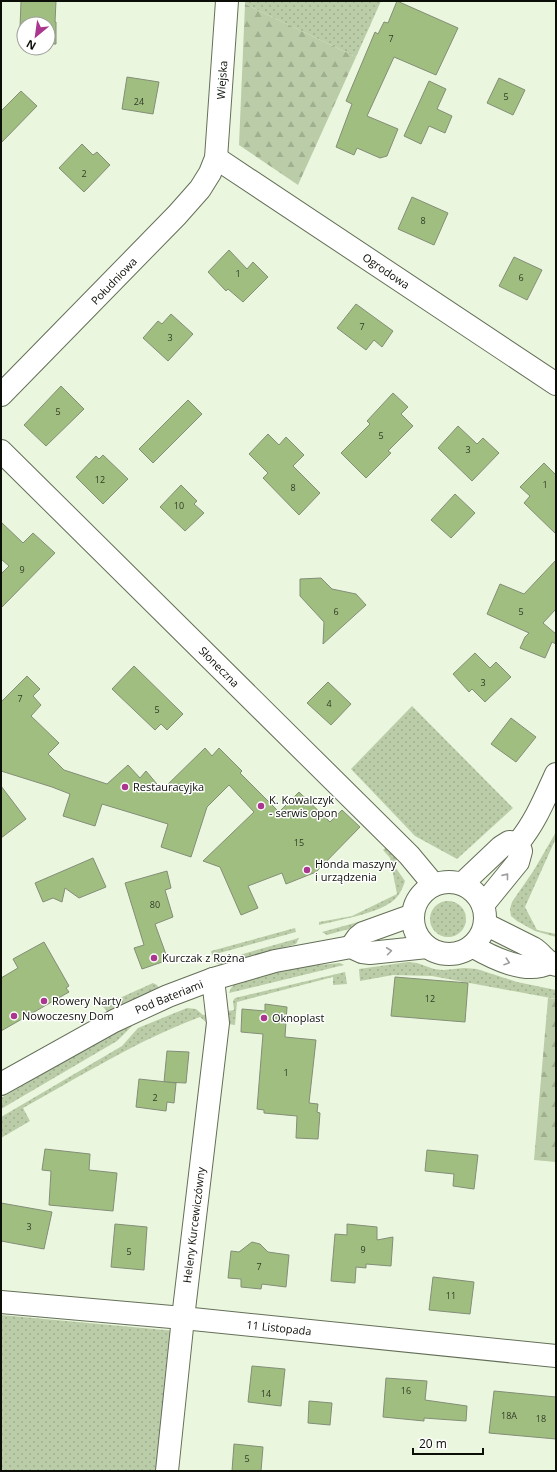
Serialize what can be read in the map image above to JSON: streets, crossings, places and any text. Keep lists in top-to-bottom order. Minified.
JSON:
{"streets":{"street":["Wiejska","Ogrodowa","Południowa","Słoneczna","Pod Bateriami","Heleny Kurcewiczówny","11 Listopada"]},"crossings":[["Wiejska","Ogrodowa"],["Wiejska","Południowa"],["Ogrodowa","Południowa"],["Słoneczna","Pod Bateriami"],["Pod Bateriami","Heleny Kurcewiczówny"],["Heleny Kurcewiczówny","11 Listopada"]],"places":["Restauracyjka","K. Kowalczyk - serwis opon","Honda maszyny i urządzenia","Kurczak z Rożna","Rowery Narty","Nowoczesny Dom","Oknoplast"],"house_numbers":["7","5","24","2","8","1","6","7","3","5","5","3","12","1","8","10","9","6","5","3","7","4","5","15","80","12","1","2","3","9","5","7","11","16","14","18A","18","5"],"scale_bar":"20 m","north":"bottom left"}
